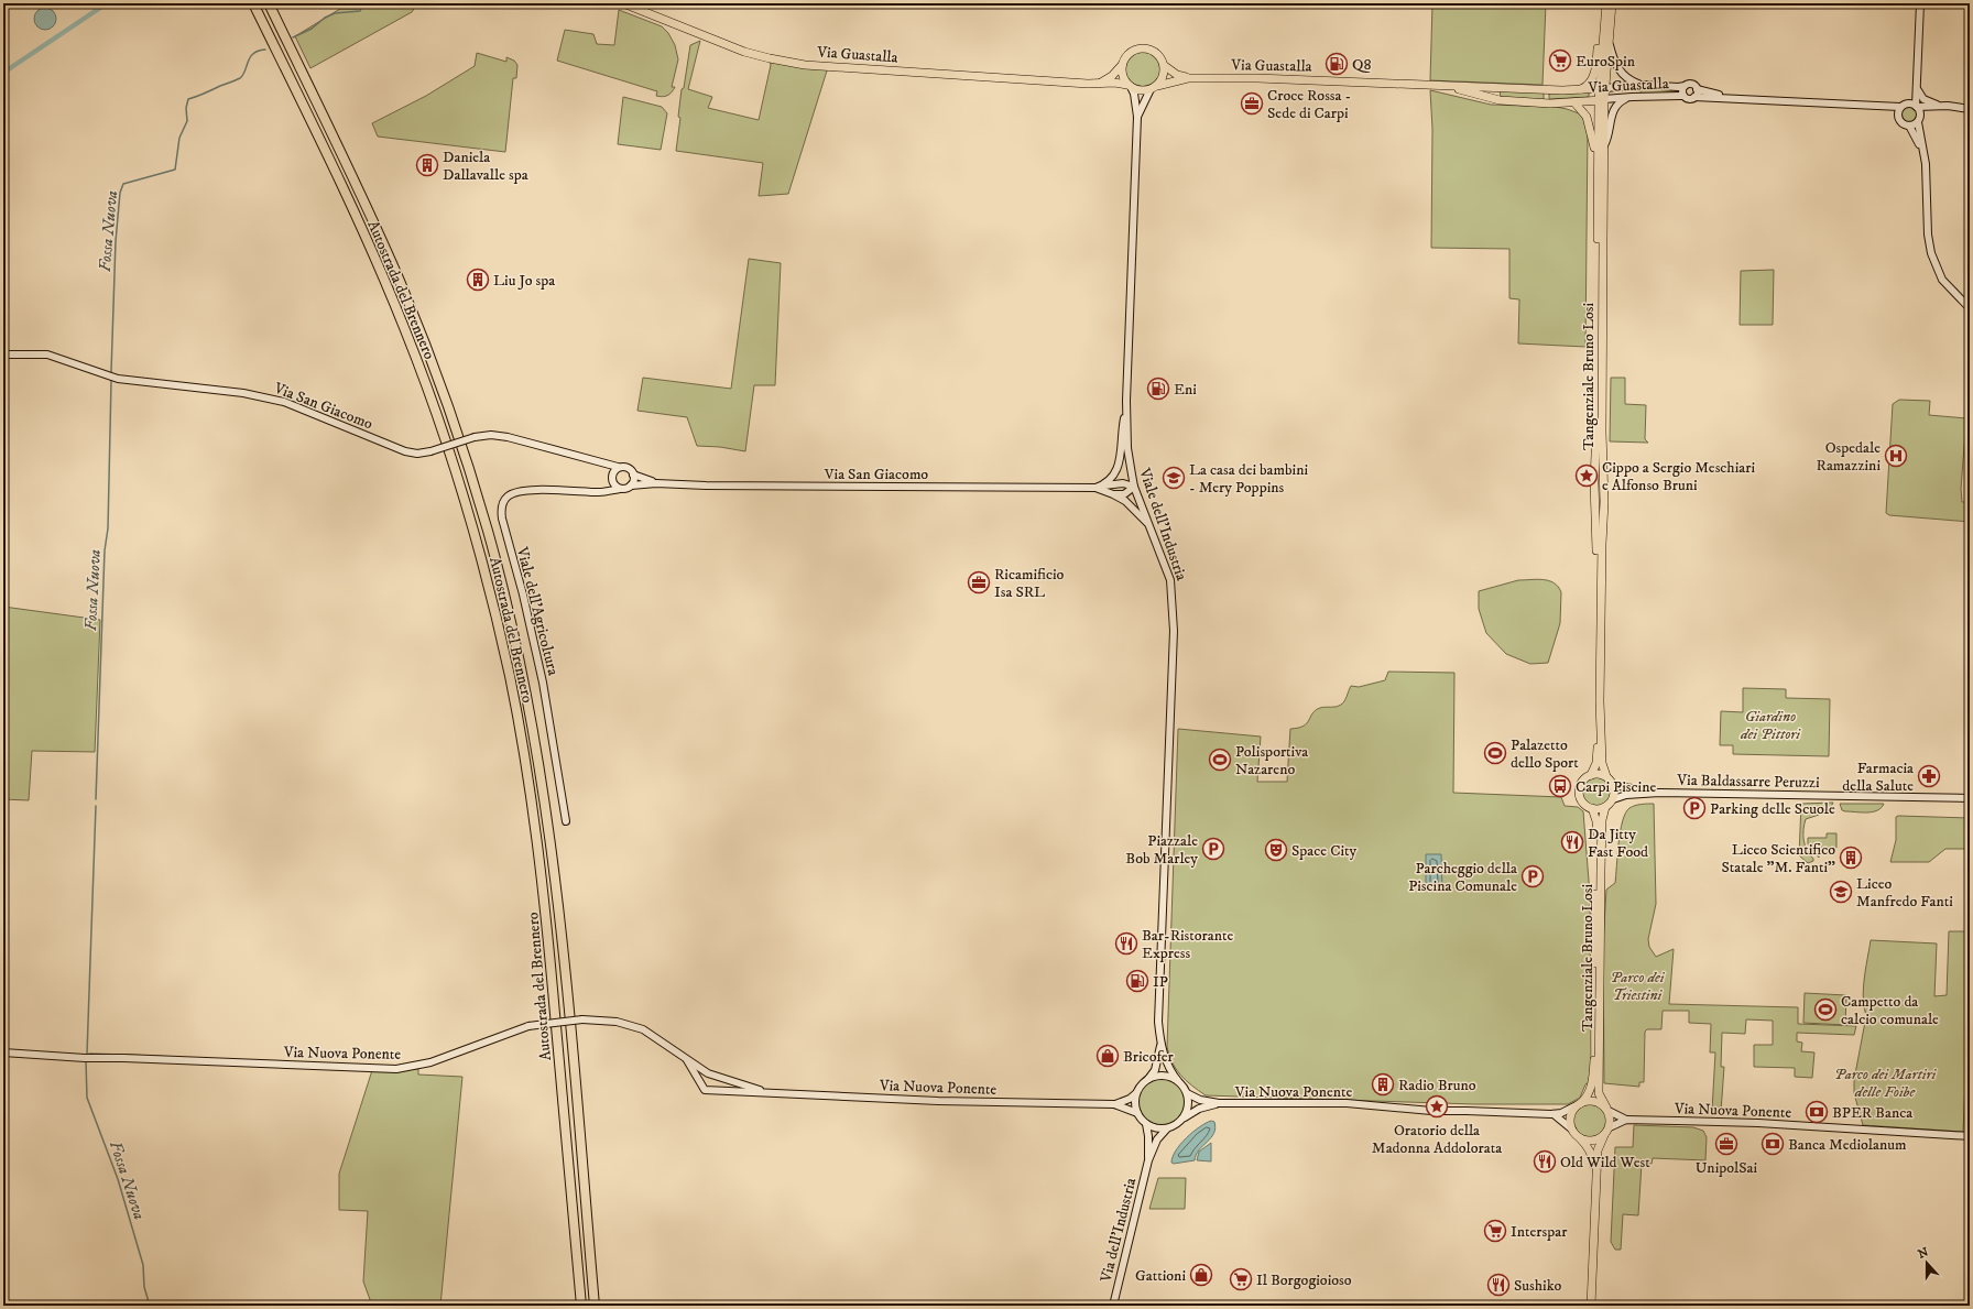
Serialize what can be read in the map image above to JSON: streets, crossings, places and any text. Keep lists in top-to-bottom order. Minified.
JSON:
{"streets":{"highway":["Autostrada del Brennero"],"main road":["Via Guastalla","Tangenziale Bruno Losi"],"street":["Via San Giacomo","Viale dell'Industria","Viale dell'Agricoltura","Via Baldassarre Peruzzi","Via Nuova Ponente","Via dell'Industria"]},"crossings":[["Via Guastalla","Tangenziale Bruno Losi"],["Via Guastalla","Viale dell'Industria"],["Tangenziale Bruno Losi","Via Baldassarre Peruzzi"],["Tangenziale Bruno Losi","Via Nuova Ponente"],["Via San Giacomo","Viale dell'Industria"],["Via San Giacomo","Viale dell'Agricoltura"],["Viale dell'Industria","Via Nuova Ponente"],["Viale dell'Industria","Via dell'Industria"],["Via Nuova Ponente","Via dell'Industria"]],"water":["Fossa Nuova"],"parks":["Giardino dei Pittori","Parco dei Triestini","Parco dei Martiri delle Foibe"],"places":{"supermarket":["EuroSpin","Interspar","Il Borgogioioso"],"fuel station":["Q8","Eni","IP"],"office":["Croce Rossa - Sede di Carpi","Ricamificio Isa SRL","UnipolSai"],"building":["Daniela Dallavalle spa","Liu Jo spa","Liceo Scientifico Statale \"M. Fanti\"","Radio Bruno"],"hospital":["Ospedale Ramazzini"],"place":["Cippo a Sergio Meschiari e Alfonso Bruni","Oratorio della Madonna Addolorata"],"school or university":["La casa dei bambini - Mery Poppins","Liceo Manfredo Fanti"],"sports":["Palazetto dello Sport","Polisportiva Nazareno","Campetto da calcio comunale"],"pharmacy":["Farmacia della Salute"],"bus stop":["Carpi Piscine"],"parking":["Parking delle Scuole","Piazzale Bob Marley","Parcheggio della Piscina Comunale"],"restaurant":["Da Jitty Fast Food","Bar-Ristorante Express","Old Wild West","Sushiko"],"theatre":["Space City"],"shop":["Bricofer","Gattioni"],"bank":["BPER Banca","Banca Mediolanum"]},"north":"top"}
